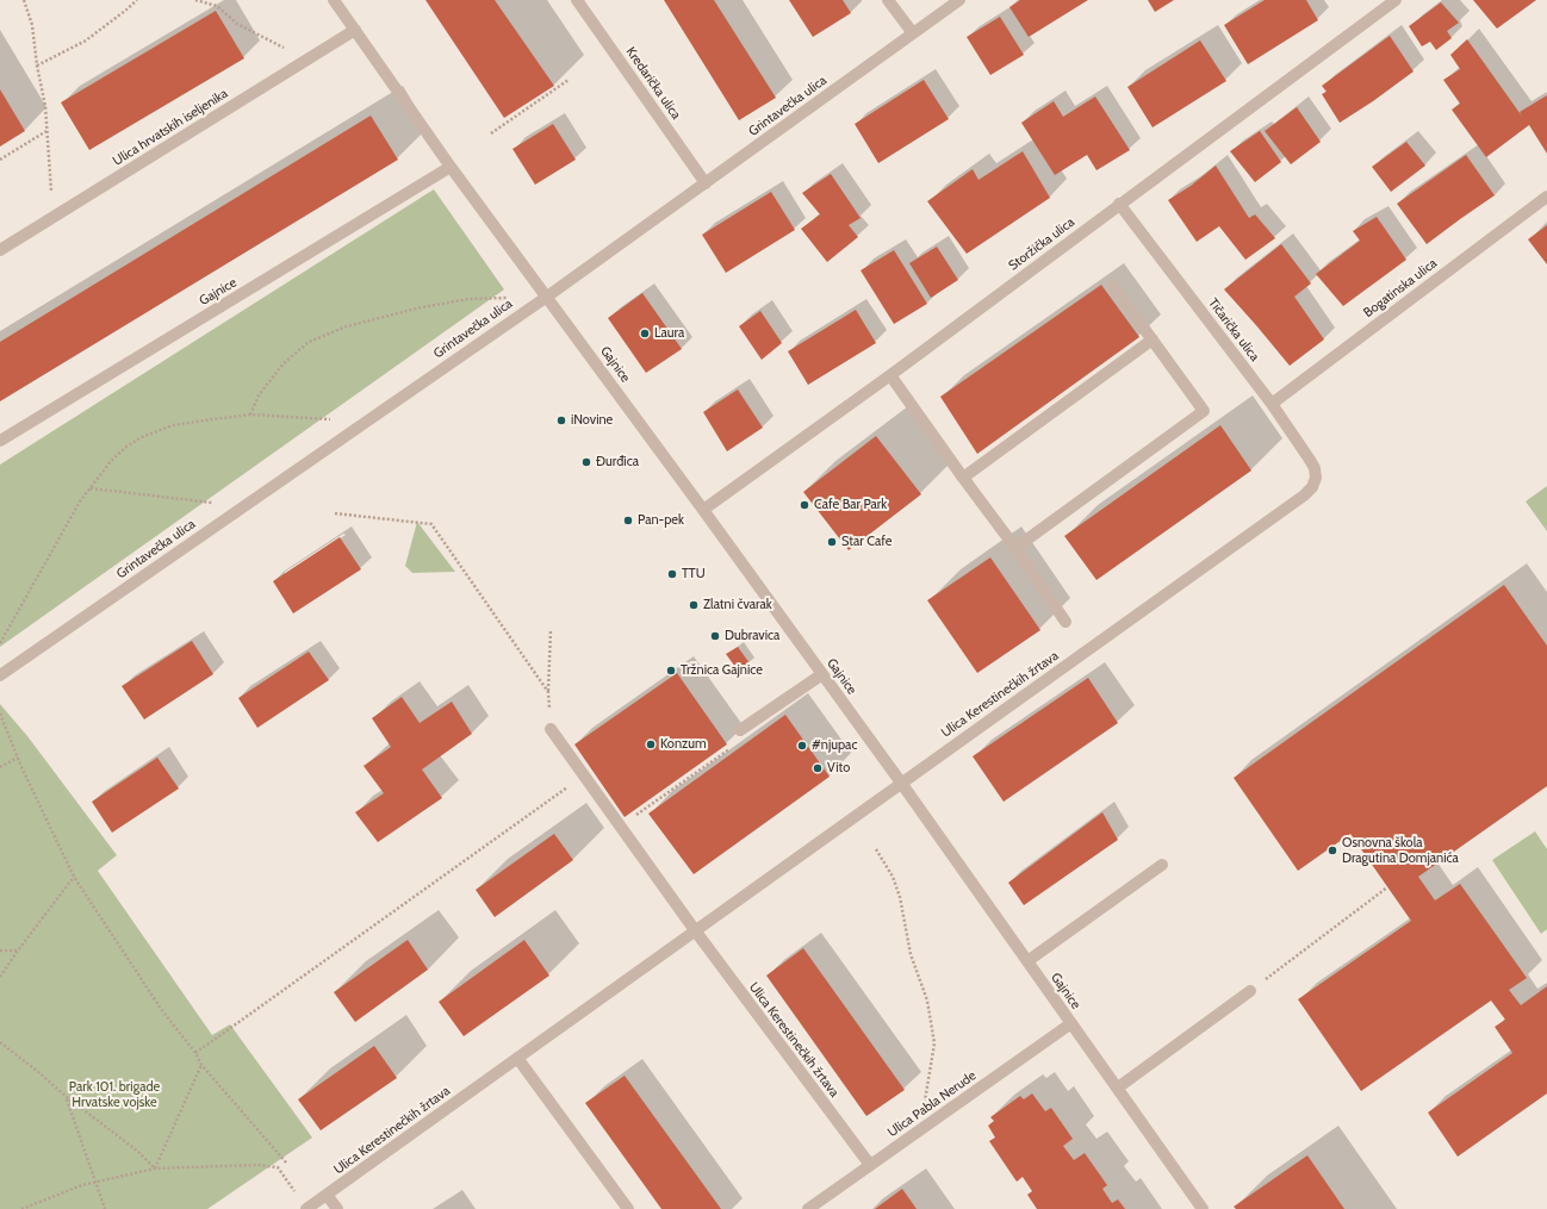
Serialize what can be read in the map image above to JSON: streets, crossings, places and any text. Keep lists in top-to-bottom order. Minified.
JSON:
{"streets":{"street":["Kredarička ulica","Grintavečka ulica","Ulica hrvatskih iseljenika","Storžička ulica","Bogatinska ulica","Gajnice","Tičarička ulica","Ulica Kerestinečkih žrtava","Ulica Pabla Nerude"]},"crossings":[["Kredarička ulica","Grintavečka ulica"],["Grintavečka ulica","Gajnice"],["Ulica hrvatskih iseljenika","Gajnice"],["Storžička ulica","Gajnice"],["Storžička ulica","Tičarička ulica"],["Bogatinska ulica","Tičarička ulica"],["Gajnice","Ulica Kerestinečkih žrtava"],["Gajnice","Ulica Pabla Nerude"],["Tičarička ulica","Ulica Kerestinečkih žrtava"],["Ulica Kerestinečkih žrtava","Ulica Pabla Nerude"]],"parks":["Park 101. brigade Hrvatske vojske"],"places":["Laura","iNovine","Đurđica","Cafe Bar Park","Pan-pek","Star Cafe","TTU","Zlatni čvarak","Dubravica","Tržnica Gajnice","Konzum","#njupac","Vito","Osnovna škola Dragutina Domjanića"]}
